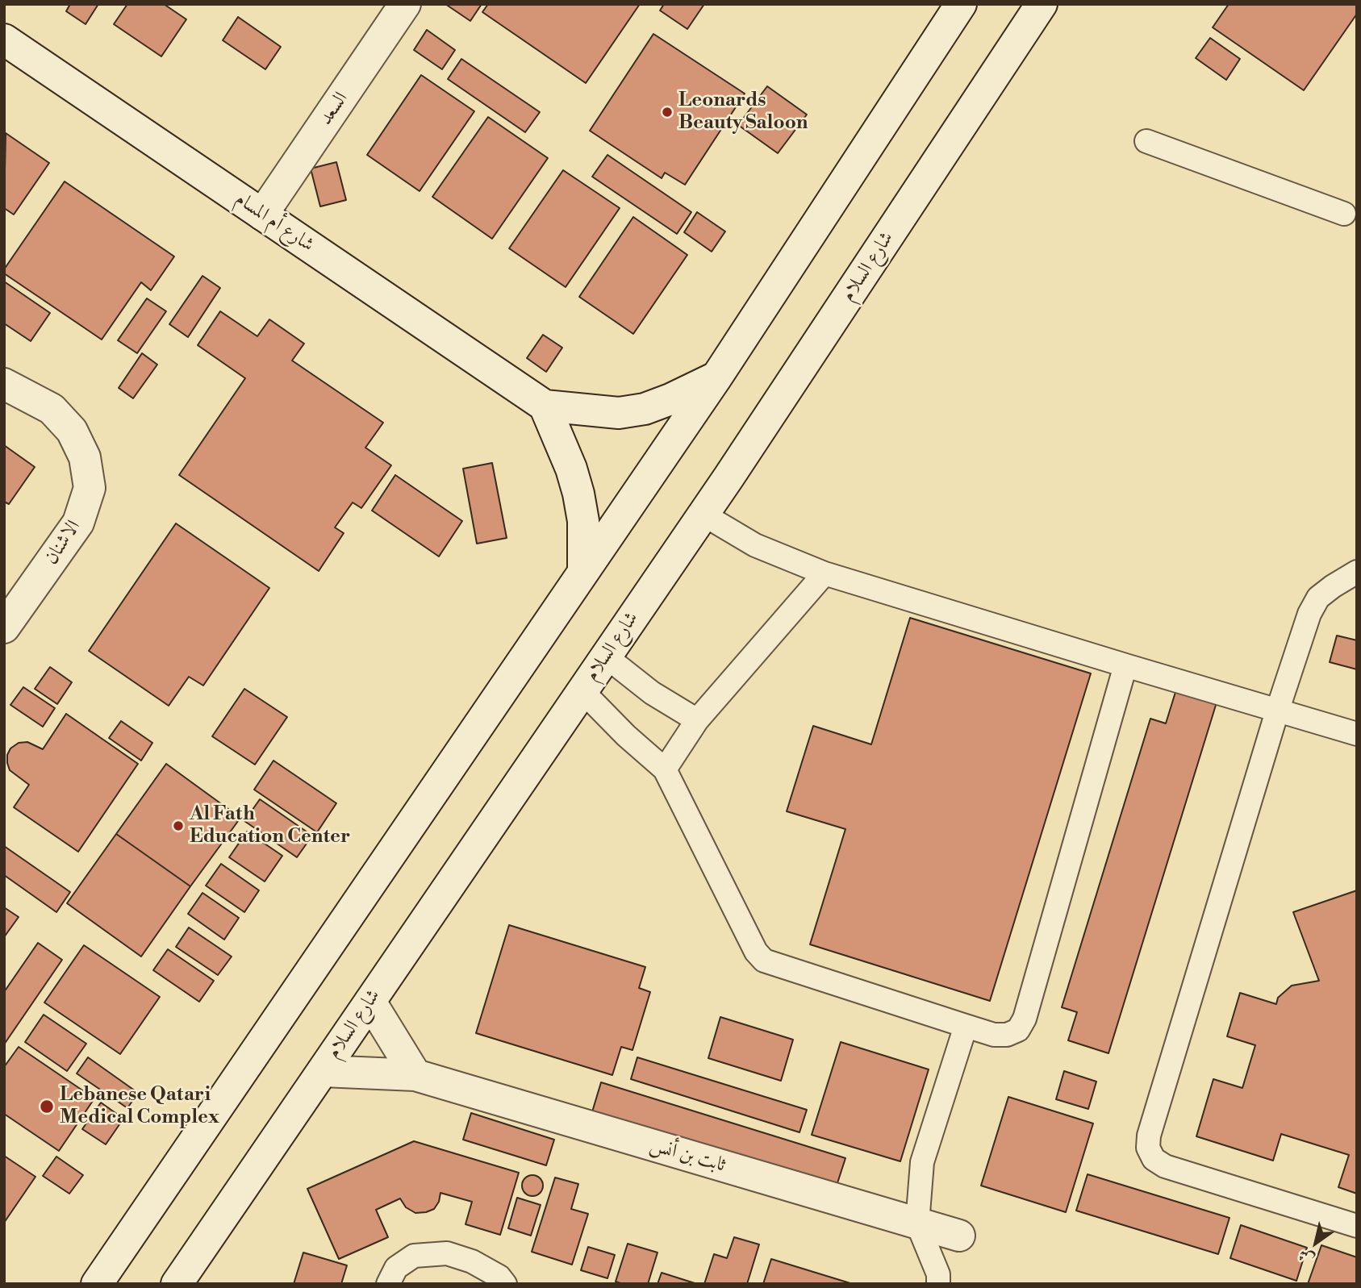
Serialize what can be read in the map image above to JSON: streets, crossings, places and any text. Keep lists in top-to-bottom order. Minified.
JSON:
{"streets":{"main road":["السعد","شارع أم المسام","شارع السلام","الاشنان","ثابت بن أنس"]},"crossings":[["السعد","شارع أم المسام"],["شارع السلام","ثابت بن أنس"]],"places":["Leonards Beauty Saloon","Al Fath Education Center","Lebanese Qatari Medical Complex"],"north":"bottom left"}
